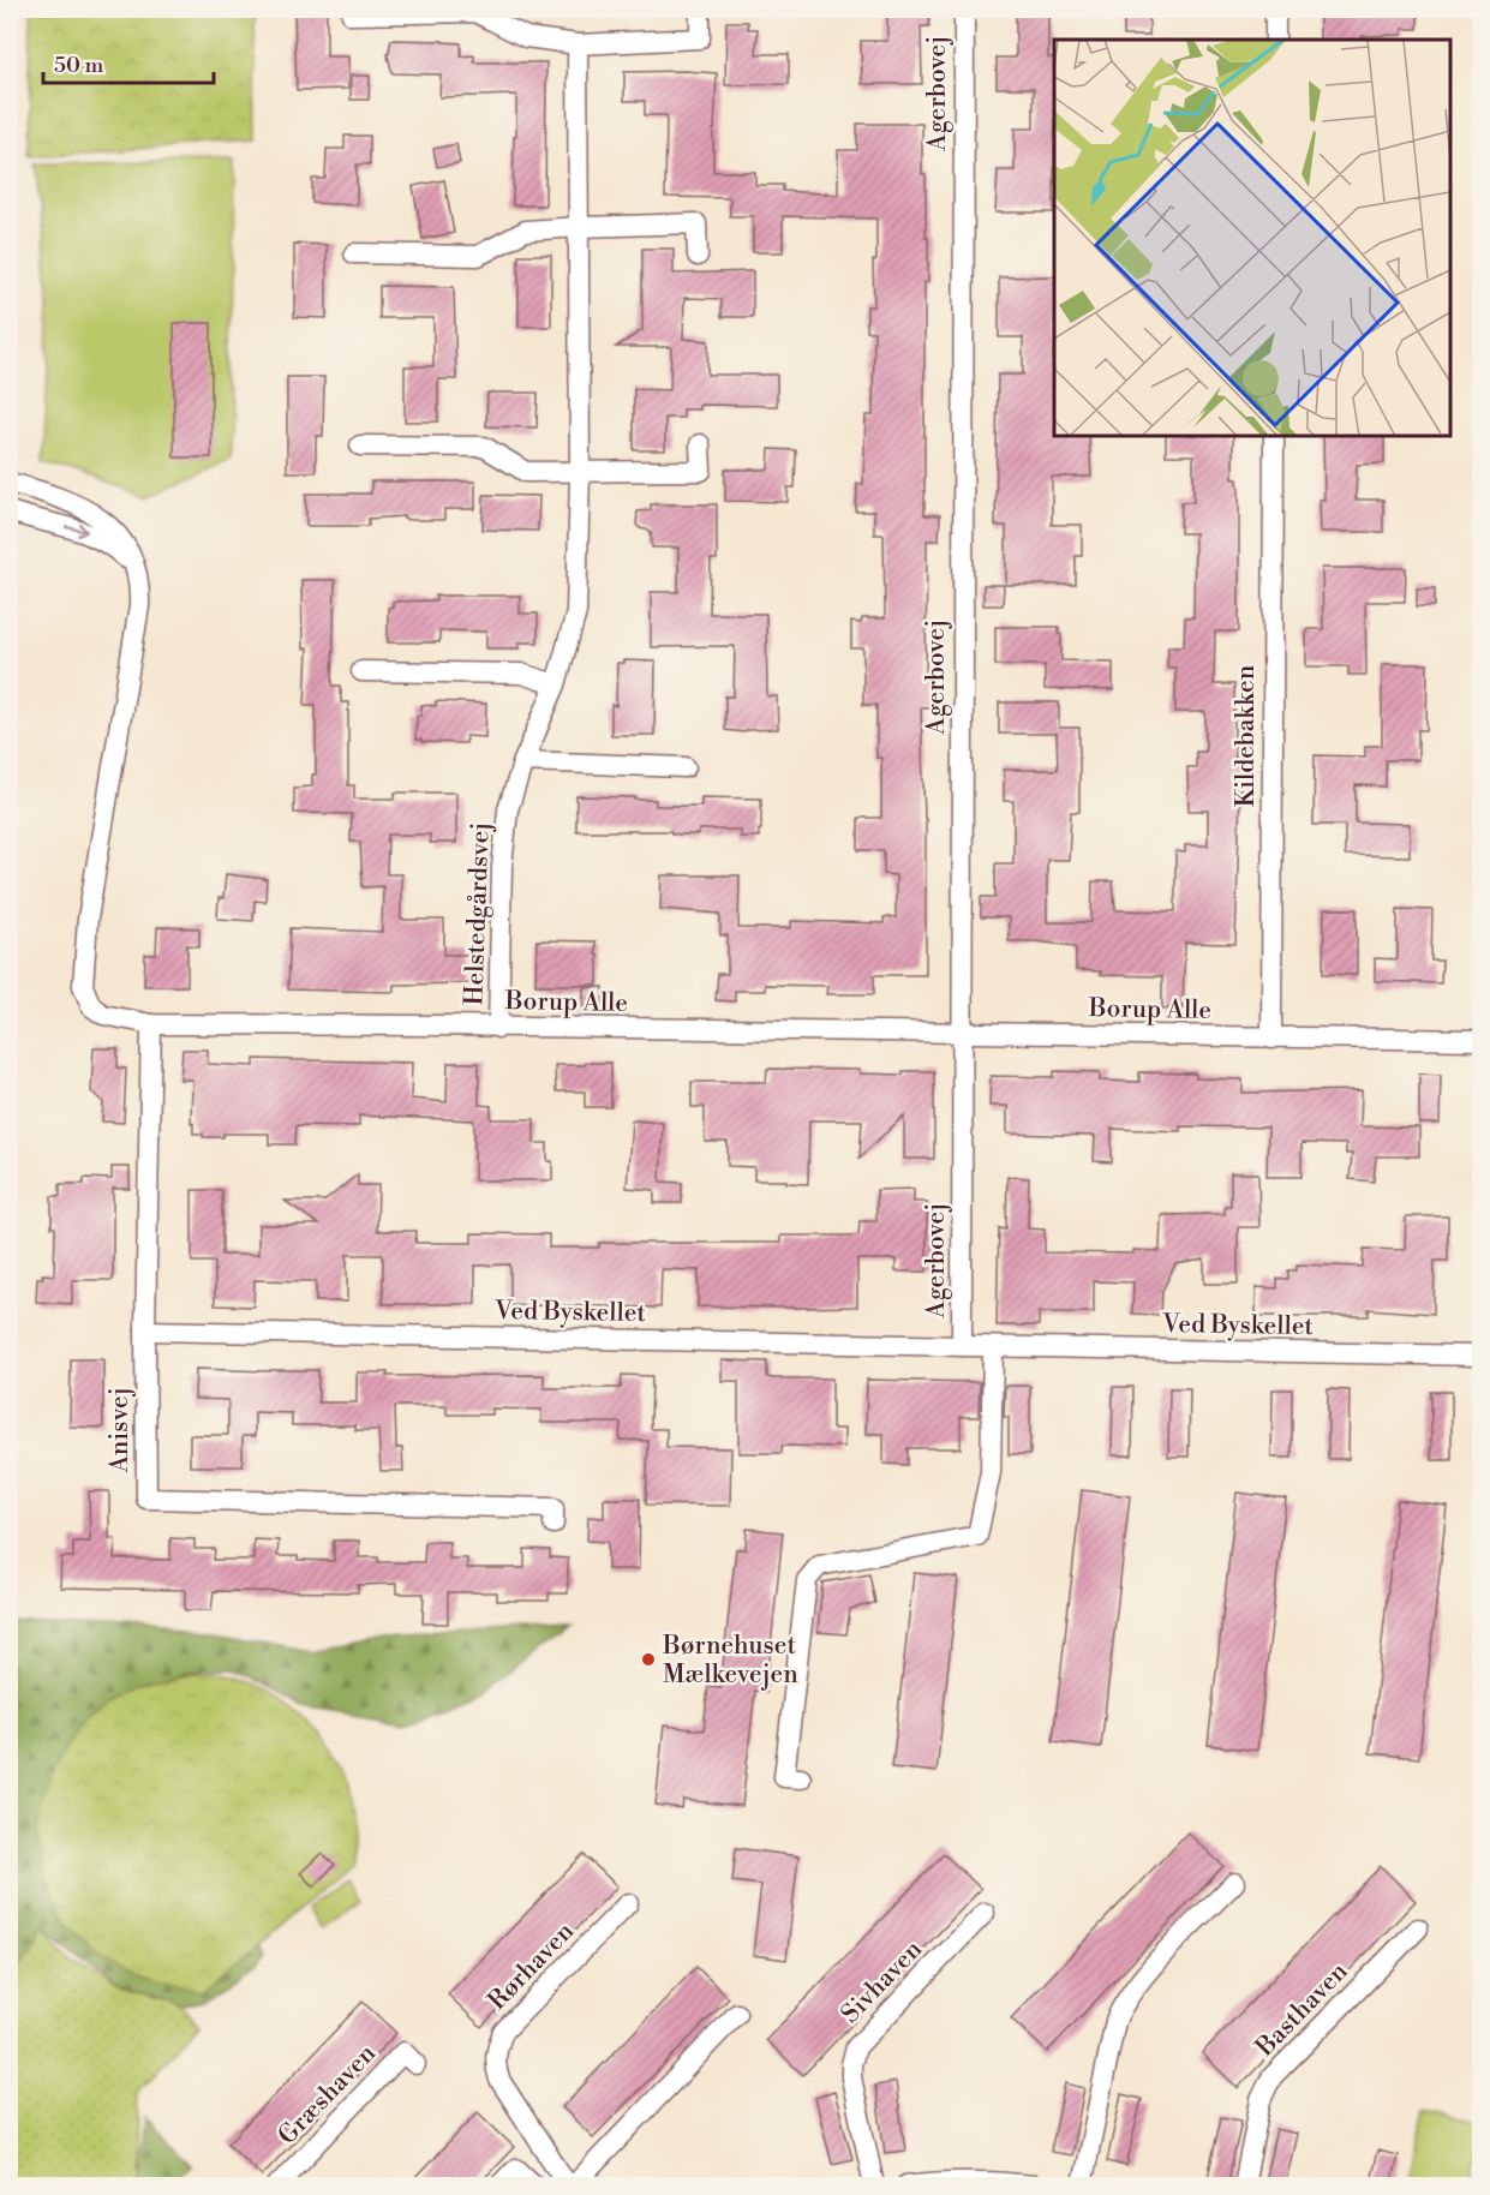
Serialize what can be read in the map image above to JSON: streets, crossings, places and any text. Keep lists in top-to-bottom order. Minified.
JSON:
{"streets":{"street":["Agerbovej","Kildebakken","Helstedgårdsvej","Borup Alle","Ved Byskellet","Anisvej","Rørhaven","Sivhaven","Basthaven","Græshaven"]},"crossings":[["Agerbovej","Borup Alle"],["Agerbovej","Ved Byskellet"],["Kildebakken","Borup Alle"],["Helstedgårdsvej","Borup Alle"],["Borup Alle","Anisvej"],["Ved Byskellet","Anisvej"]],"places":["Børnehuset Mælkevejen"],"scale_bar":"50 m"}
